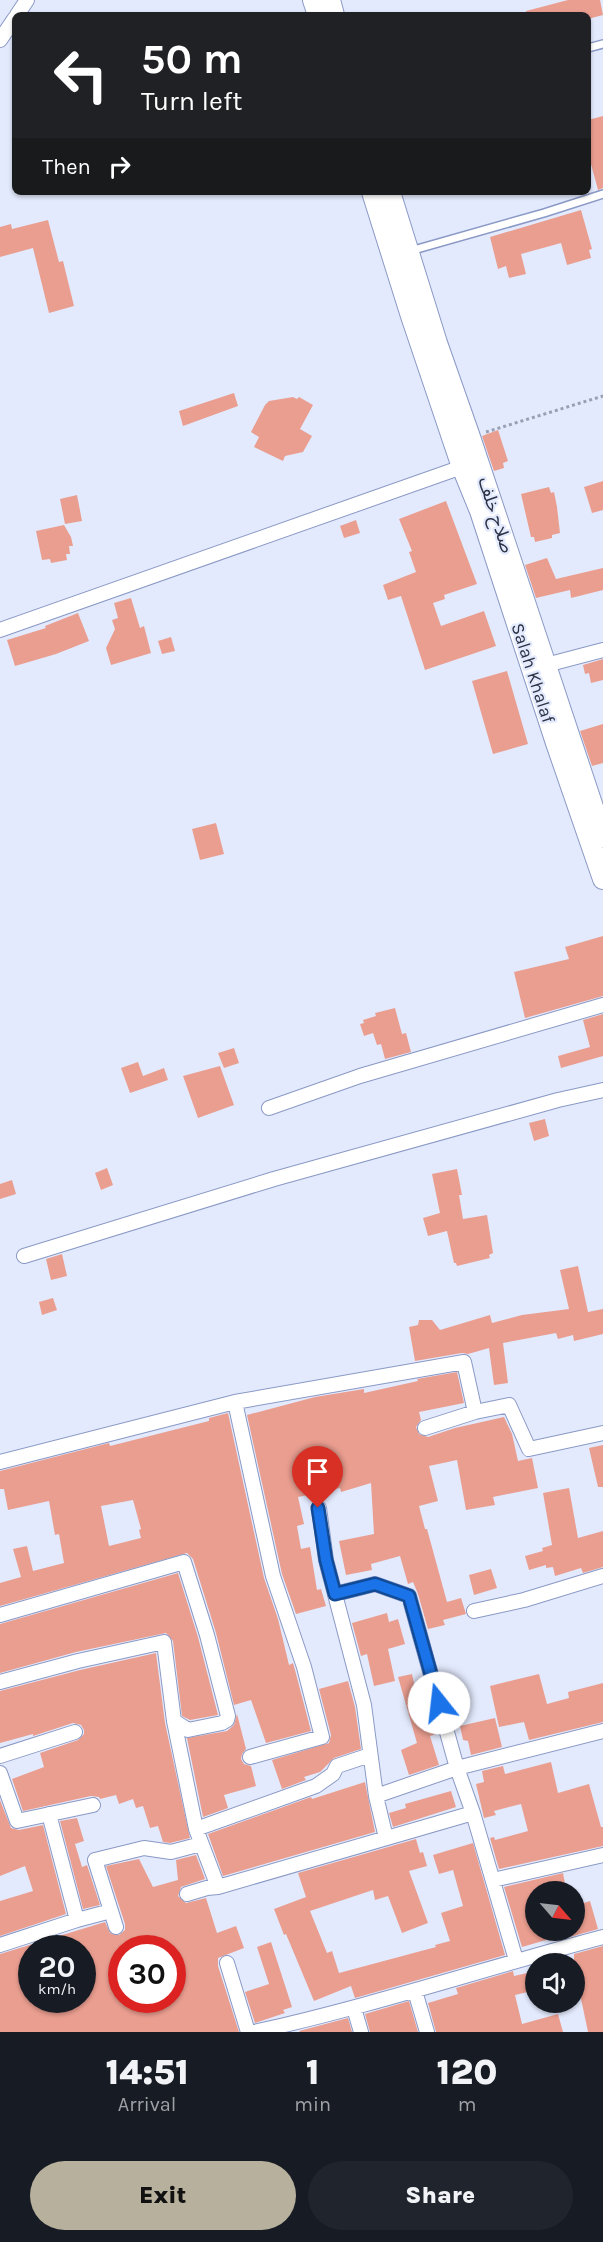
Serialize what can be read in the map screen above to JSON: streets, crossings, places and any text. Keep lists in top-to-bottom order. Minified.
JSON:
{"streets":{"main road":["صلاح خلف","Salah Khalaf"]},"crossings":[["صلاح خلف","Salah Khalaf"]],"north":"bottom right","page":{"turn":["50 m","Turn left"],"then":"Then","speed":"20 km/h","limit":"30","eta":["14:51","Arrival","1","min","120","m"],"buttons":["Exit","Share"]}}
